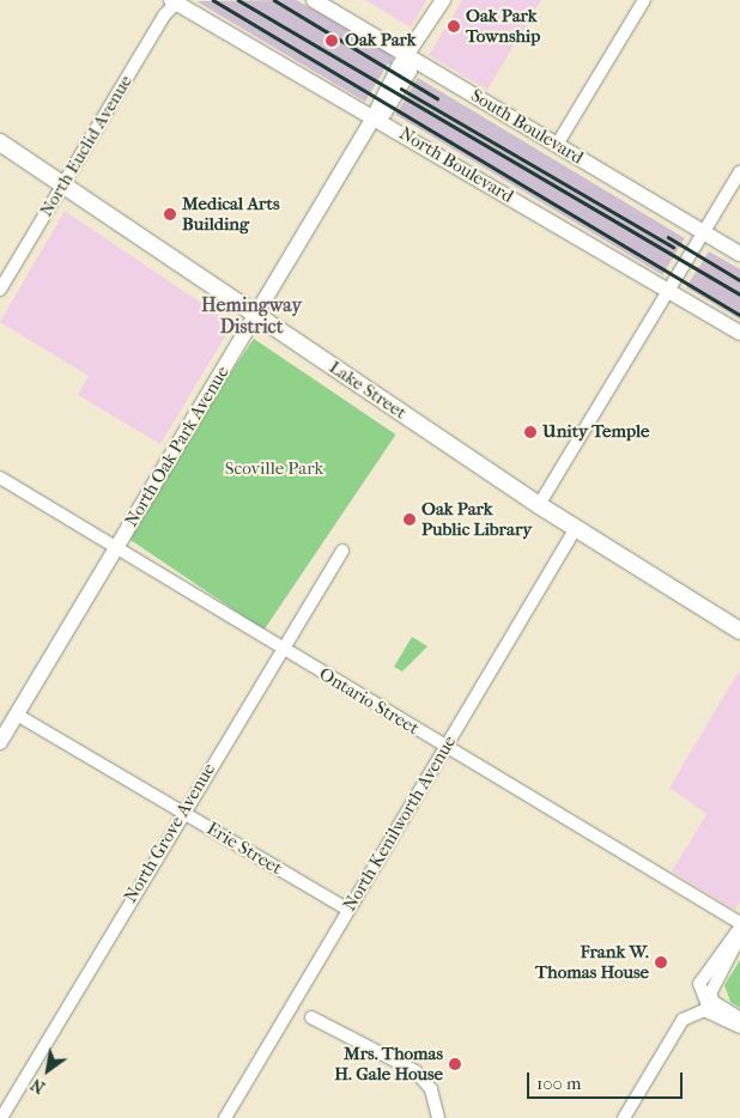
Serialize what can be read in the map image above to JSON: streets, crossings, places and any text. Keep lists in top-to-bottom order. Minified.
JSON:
{"streets":{"main road":["Lake Street"],"street":["South Boulevard","North Euclid Avenue","North Boulevard","North Oak Park Avenue","Ontario Street","North Kenilworth Avenue","North Grove Avenue","Erie Street"]},"crossings":[["South Boulevard","North Oak Park Avenue"],["North Euclid Avenue","North Boulevard"],["North Euclid Avenue","Lake Street"],["North Boulevard","North Oak Park Avenue"],["Lake Street","North Oak Park Avenue"],["Lake Street","North Kenilworth Avenue"],["North Oak Park Avenue","Ontario Street"],["North Oak Park Avenue","Erie Street"],["Ontario Street","North Kenilworth Avenue"],["Ontario Street","North Grove Avenue"],["North Kenilworth Avenue","Erie Street"],["North Grove Avenue","Erie Street"]],"districts":["Hemingway District"],"parks":["Scoville Park"],"places":["Oak Park Township","Oak Park","Medical Arts Building","Unity Temple","Oak Park Public Library","Frank W. Thomas House","Mrs. Thomas H. Gale House"],"scale_bar":"100 m","north":"bottom left"}
